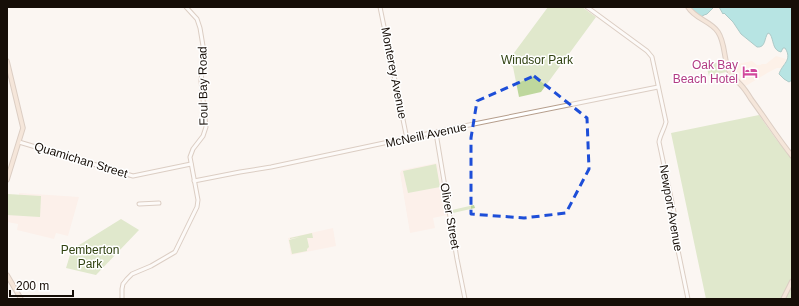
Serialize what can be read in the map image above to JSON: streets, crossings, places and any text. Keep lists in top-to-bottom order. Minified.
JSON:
{"streets":{"street":["Monterey Avenue","Foul Bay Road","McNeill Avenue","Quamichan Street","Newport Avenue","Oliver Street"]},"crossings":[["Monterey Avenue","McNeill Avenue"],["Foul Bay Road","McNeill Avenue"],["Foul Bay Road","Quamichan Street"],["McNeill Avenue","Newport Avenue"],["McNeill Avenue","Oliver Street"]],"parks":["Windsor Park","Pemberton Park"],"places":{"hotel":["Oak Bay Beach Hotel"]},"scale_bar":"200 m"}
